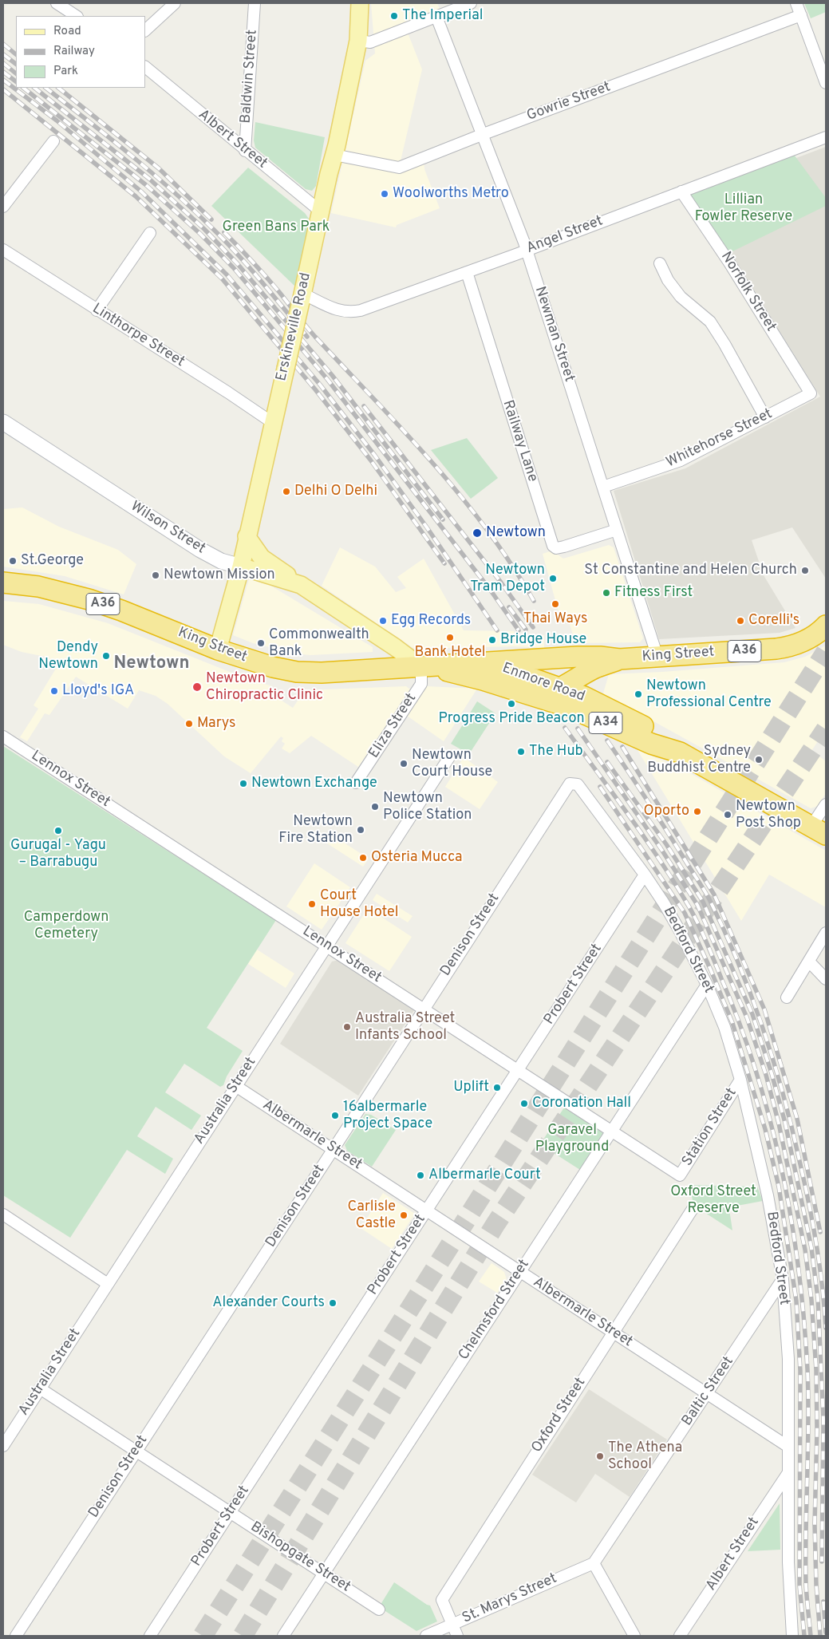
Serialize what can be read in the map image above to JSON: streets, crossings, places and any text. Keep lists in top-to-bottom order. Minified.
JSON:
{"streets":{"highway":["A36","King Street","Enmore Road","A34"],"main road":["Erskineville Road","Wilson Street"],"street":["Baldwin Street","Gowrie Street","Albert Street","Angel Street","Norfolk Street","Newman Street","Linthorpe Street","Whitehorse Street","Railway Lane","Eliza Street","Lennox Street","Denison Street","Bedford Street","Probert Street","Australia Street","Station Street","Albermarle Street","Chelmsford Street","Baltic Street","Oxford Street","Bishopgate Street","St. Marys Street"]},"crossings":[["Baldwin Street","Albert Street"],["Gowrie Street","Erskineville Road"],["Gowrie Street","Newman Street"],["Albert Street","Erskineville Road"],["Albert Street","Bedford Street"],["Angel Street","Norfolk Street"],["Angel Street","Erskineville Road"],["Angel Street","Newman Street"],["Angel Street","Railway Lane"],["Norfolk Street","Whitehorse Street"],["Erskineville Road","Linthorpe Street"],["Erskineville Road","Wilson Street"],["Erskineville Road","King Street"],["Newman Street","Whitehorse Street"],["Newman Street","Railway Lane"],["Newman Street","King Street"],["Wilson Street","King Street"],["Wilson Street","Eliza Street"],["King Street","Enmore Road"],["King Street","Eliza Street"],["Lennox Street","Denison Street"],["Lennox Street","Probert Street"],["Lennox Street","Australia Street"],["Lennox Street","Station Street"],["Lennox Street","Chelmsford Street"],["Denison Street","Bedford Street"],["Denison Street","Albermarle Street"],["Denison Street","Bishopgate Street"],["Bedford Street","Probert Street"],["Bedford Street","Station Street"],["Bedford Street","Albermarle Street"],["Bedford Street","Chelmsford Street"],["Bedford Street","Baltic Street"],["Probert Street","Albermarle Street"],["Probert Street","Bishopgate Street"],["Australia Street","Albermarle Street"],["Australia Street","Bishopgate Street"],["Albermarle Street","Chelmsford Street"],["Albermarle Street","Baltic Street"],["Albermarle Street","Oxford Street"],["Chelmsford Street","Bishopgate Street"],["Baltic Street","St. Marys Street"],["Oxford Street","St. Marys Street"]],"districts":["Newtown"],"parks":["Lillian Fowler Reserve","Green Bans Park","Camperdown Cemetery","Garavel Playground","Oxford Street Reserve"],"places":["The Imperial","Woolworths Metro","Delhi O Delhi","Newtown","St.George","St Constantine and Helen Church","Newtown Mission","Newtown Tram Depot","Fitness First","Thai Ways","Egg Records","Corelli's","Bank Hotel","Bridge House","Commonwealth Bank","Dendy Newtown","Newtown Chiropractic Clinic","Lloyd's IGA","Newtown Professional Centre","Progress Pride Beacon","Marys","The Hub","Sydney Buddhist Centre","Newtown Court House","Newtown Exchange","Newtown Police Station","Oporto","Newtown Post Shop","Newtown Fire Station","Gurugal - Yagu – Barrabugu","Osteria Mucca","Court House Hotel","Australia Street Infants School","Uplift","Coronation Hall","16albermarle Project Space","Albermarle Court","Carlisle Castle","Alexander Courts","The Athena School"],"legend":["Road","Railway","Park"]}
